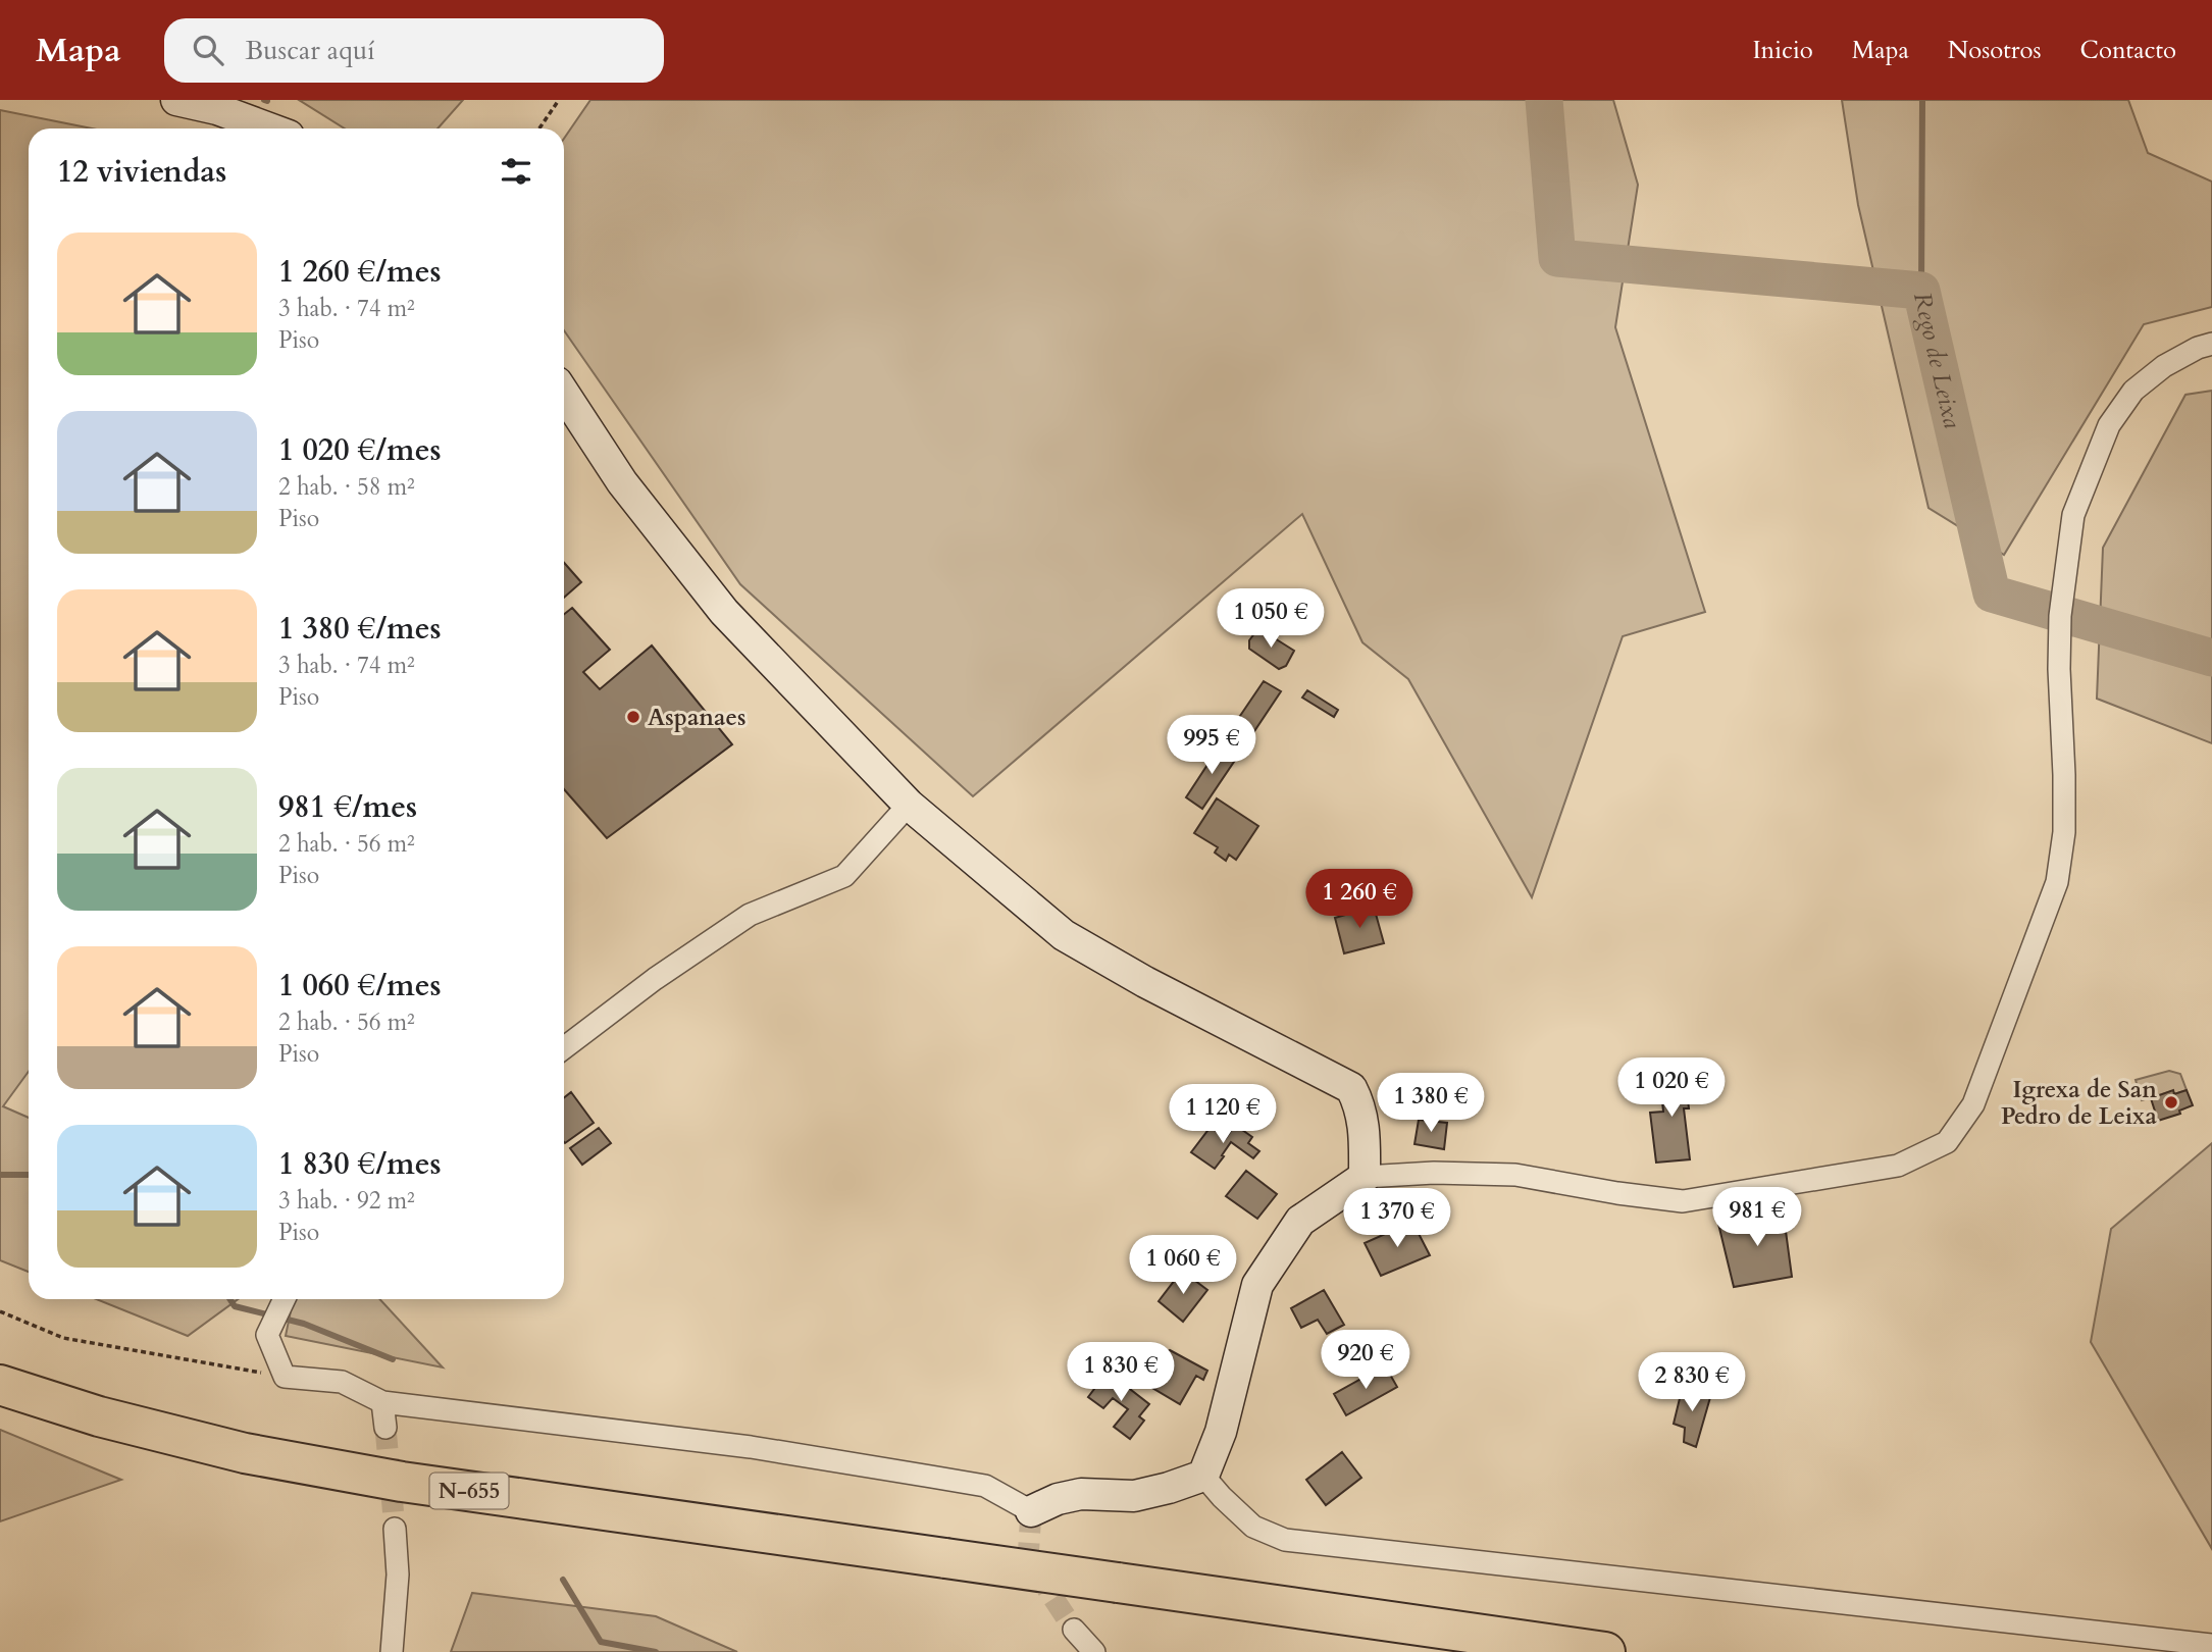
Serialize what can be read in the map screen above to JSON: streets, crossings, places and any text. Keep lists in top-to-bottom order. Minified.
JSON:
{"streets":{"highway":["N-655"]},"water":["Rego de Leixa"],"places":["Aspanaes","Igrexa de San Pedro de Leixa"],"page":{"header":"Mapa","search":"Buscar aquí","nav":["Inicio","Mapa","Nosotros","Contacto"],"heading":"12 viviendas","list":[{"name":"1 260 €/mes","note":"3 hab. · 74 m² · Piso"},{"name":"1 020 €/mes","note":"2 hab. · 58 m² · Piso"},{"name":"1 380 €/mes","note":"3 hab. · 74 m² · Piso"},{"name":"981 €/mes","note":"2 hab. · 56 m² · Piso"},{"name":"1 060 €/mes","note":"2 hab. · 56 m² · Piso"},{"name":"1 830 €/mes","note":"3 hab. · 92 m² · Piso"}],"price":["1 050 €","995 €","1 260 €","1 020 €","1 380 €","1 120 €","981 €","1 370 €","1 060 €","920 €","1 830 €","2 830 €"]}}
